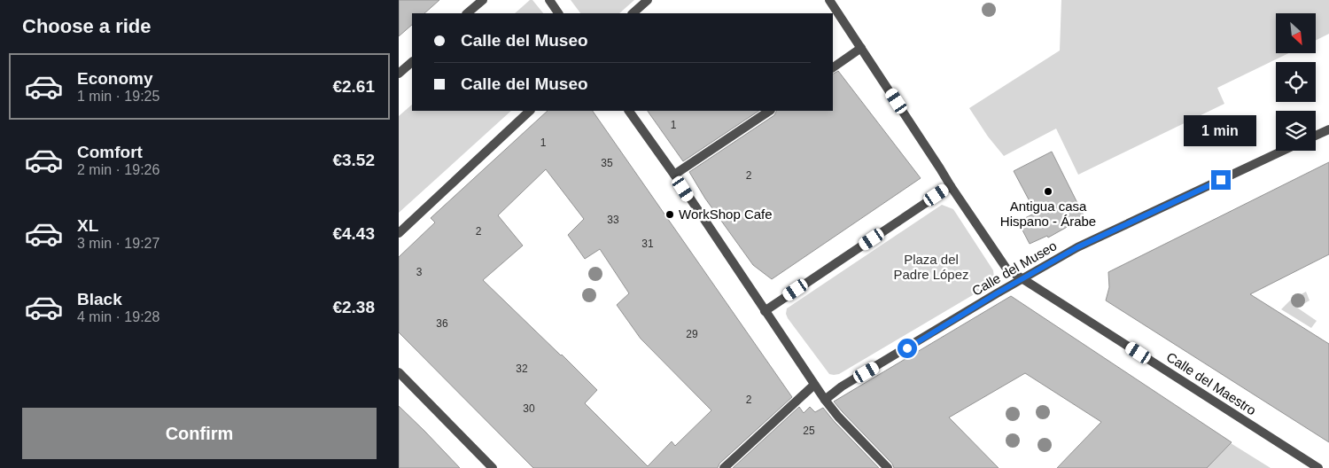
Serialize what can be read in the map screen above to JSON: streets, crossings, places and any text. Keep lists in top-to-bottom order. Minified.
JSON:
{"streets":{"street":["Calle del Museo","Calle del Maestro"]},"crossings":[["Calle del Museo","Calle del Maestro"]],"parks":["Plaza del Padre López"],"places":["Antigua casa Hispano - Árabe","WorkShop Cafe"],"house_numbers":["1","1","35","2","33","2","31","3","36","29","32","2","30","25"],"north":"bottom right","page":{"heading":"Choose a ride","banner":["Calle del Museo","Calle del Museo"],"list":[{"name":"Economy","note":"1 min · 19:25","value":"€2.61"},{"name":"Comfort","note":"2 min · 19:26","value":"€3.52"},{"name":"XL","note":"3 min · 19:27","value":"€4.43"},{"name":"Black","note":"4 min · 19:28","value":"€2.38"}],"bubble":"1 min","buttons":"Confirm"}}
